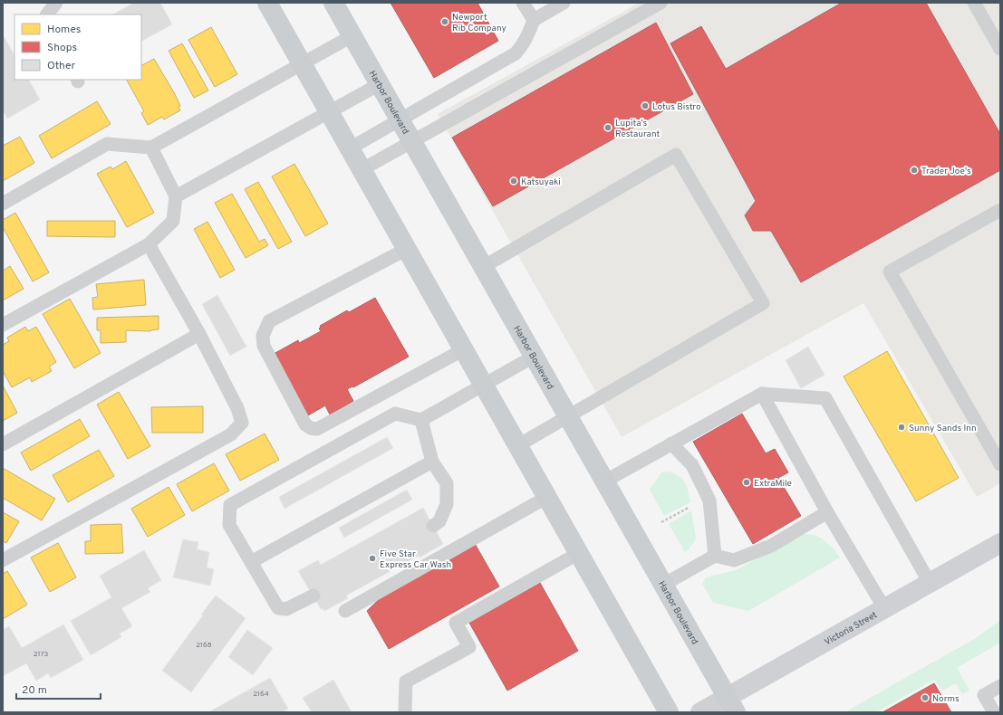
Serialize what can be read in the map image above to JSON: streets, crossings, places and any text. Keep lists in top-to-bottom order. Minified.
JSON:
{"streets":{"main road":["Harbor Boulevard","Victoria Street"]},"crossings":[["Harbor Boulevard","Victoria Street"]],"places":["Newport Rib Company","Lotus Bistro","Lupita's Restaurant","Trader Joe's","Katsuyaki","Sunny Sands Inn","ExtraMile","Five Star Express Car Wash","Norms"],"house_numbers":["2168","2173","2164"],"legend":["Homes","Shops","Other"],"scale_bar":"20 m"}
